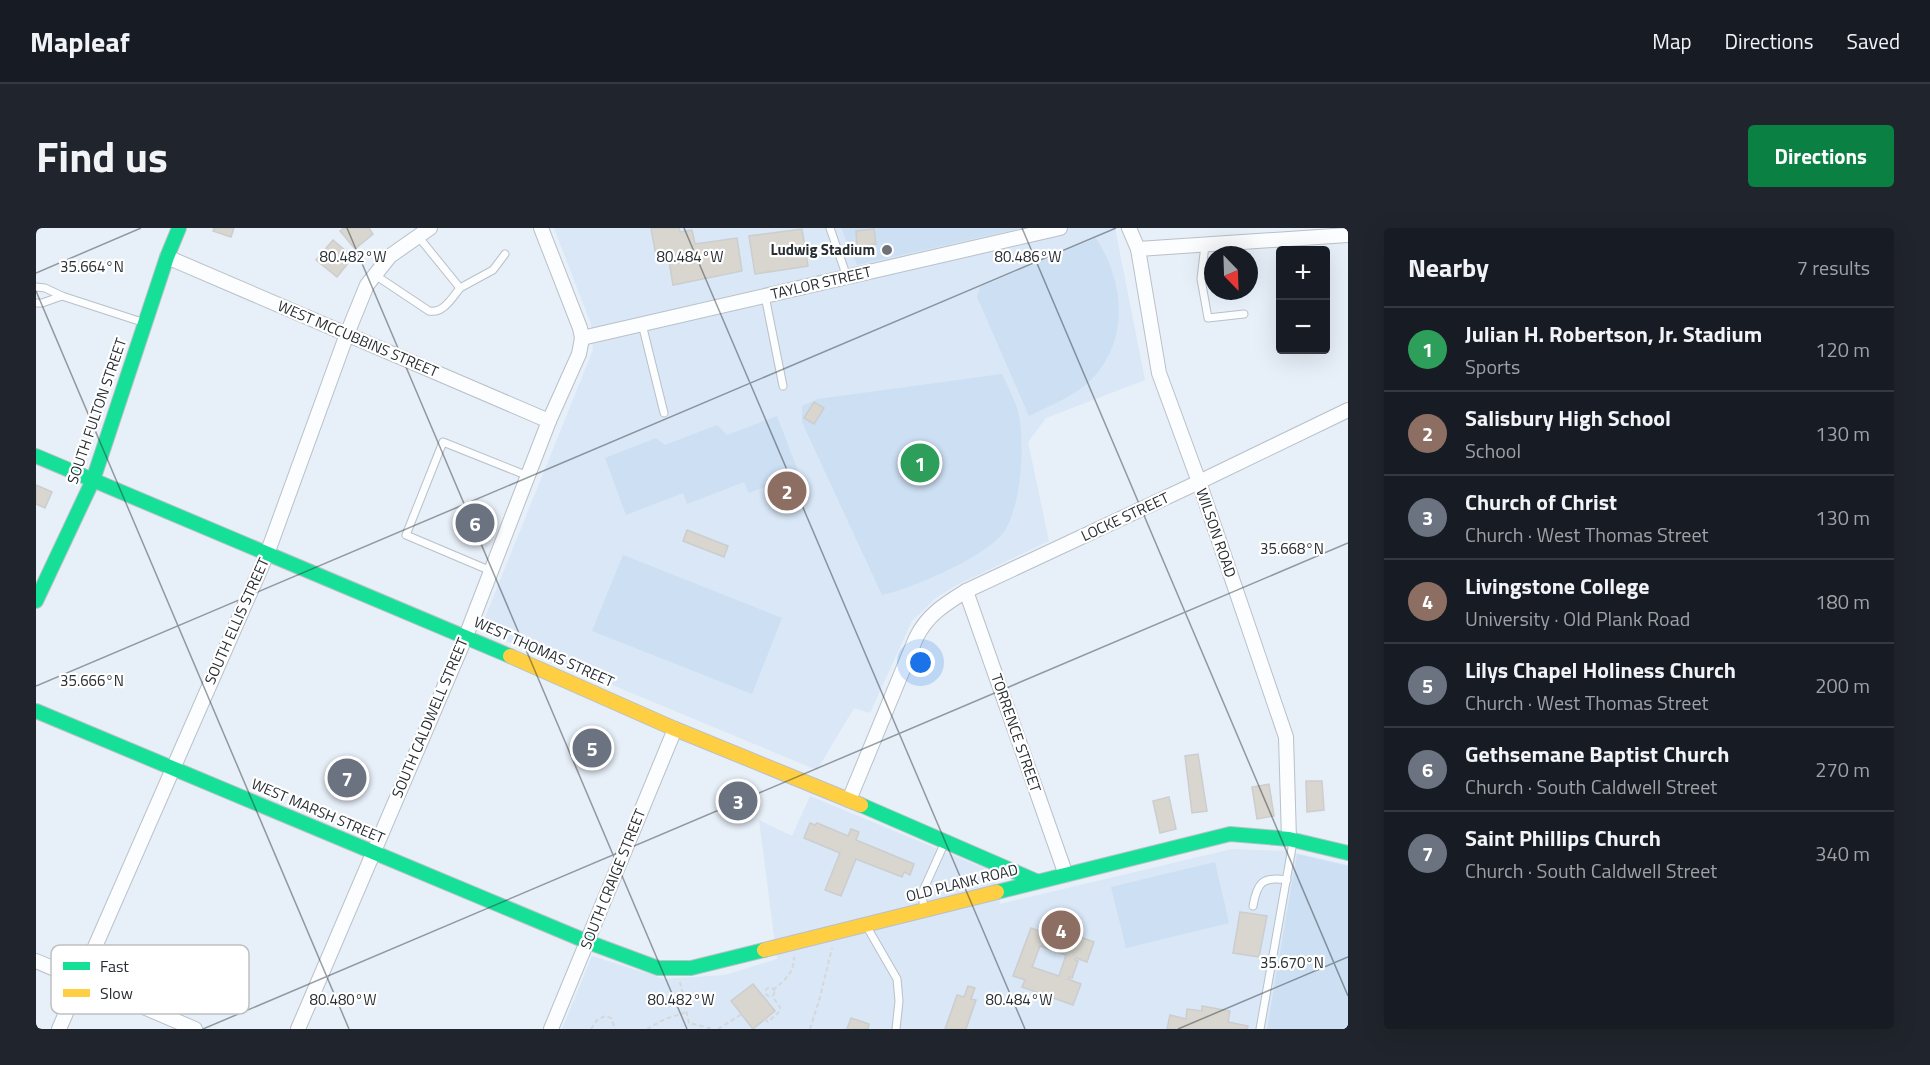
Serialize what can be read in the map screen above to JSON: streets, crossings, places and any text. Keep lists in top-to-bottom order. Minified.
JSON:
{"streets":{"street":["TAYLOR STREET","WEST MCCUBBINS STREET","SOUTH FULTON STREET","LOCKE STREET","WILSON ROAD","SOUTH ELLIS STREET","WEST THOMAS STREET","SOUTH CALDWELL STREET","TORRENCE STREET","WEST MARSH STREET","SOUTH CRAIGE STREET","OLD PLANK ROAD"]},"crossings":[["TAYLOR STREET","SOUTH CALDWELL STREET"],["WEST MCCUBBINS STREET","SOUTH FULTON STREET"],["WEST MCCUBBINS STREET","SOUTH ELLIS STREET"],["WEST MCCUBBINS STREET","SOUTH CALDWELL STREET"],["SOUTH FULTON STREET","WEST THOMAS STREET"],["LOCKE STREET","WILSON ROAD"],["LOCKE STREET","WEST THOMAS STREET"],["LOCKE STREET","TORRENCE STREET"],["WILSON ROAD","OLD PLANK ROAD"],["SOUTH ELLIS STREET","WEST THOMAS STREET"],["SOUTH ELLIS STREET","WEST MARSH STREET"],["WEST THOMAS STREET","SOUTH CALDWELL STREET"],["WEST THOMAS STREET","SOUTH CRAIGE STREET"],["WEST THOMAS STREET","OLD PLANK ROAD"],["SOUTH CALDWELL STREET","WEST MARSH STREET"],["TORRENCE STREET","OLD PLANK ROAD"],["WEST MARSH STREET","SOUTH CRAIGE STREET"],["WEST MARSH STREET","OLD PLANK ROAD"],["SOUTH CRAIGE STREET","OLD PLANK ROAD"]],"places":["Ludwig Stadium"],"legend":["Fast","Slow"],"north":"bottom right","page":{"header":"Mapleaf","nav":["Map","Directions","Saved"],"title":"Find us","buttons":"Directions","heading":["Nearby","7 results"],"map_buttons":["+","−"],"list":[{"mark":"1","name":"Julian H. Robertson, Jr. Stadium","note":"Sports","value":"120 m"},{"mark":"2","name":"Salisbury High School","note":"School","value":"130 m"},{"mark":"3","name":"Church of Christ","note":"Church · West Thomas Street","value":"130 m"},{"mark":"4","name":"Livingstone College","note":"University · Old Plank Road","value":"180 m"},{"mark":"5","name":"Lilys Chapel Holiness Church","note":"Church · West Thomas Street","value":"200 m"},{"mark":"6","name":"Gethsemane Baptist Church","note":"Church · South Caldwell Street","value":"270 m"},{"mark":"7","name":"Saint Phillips Church","note":"Church · South Caldwell Street","value":"340 m"}],"pins":["1","2","6","5","7","3","4"]},"coordinates":["80.482°W","80.484°W","80.486°W","35.664°N","35.668°N","35.666°N","35.670°N","80.480°W"]}
